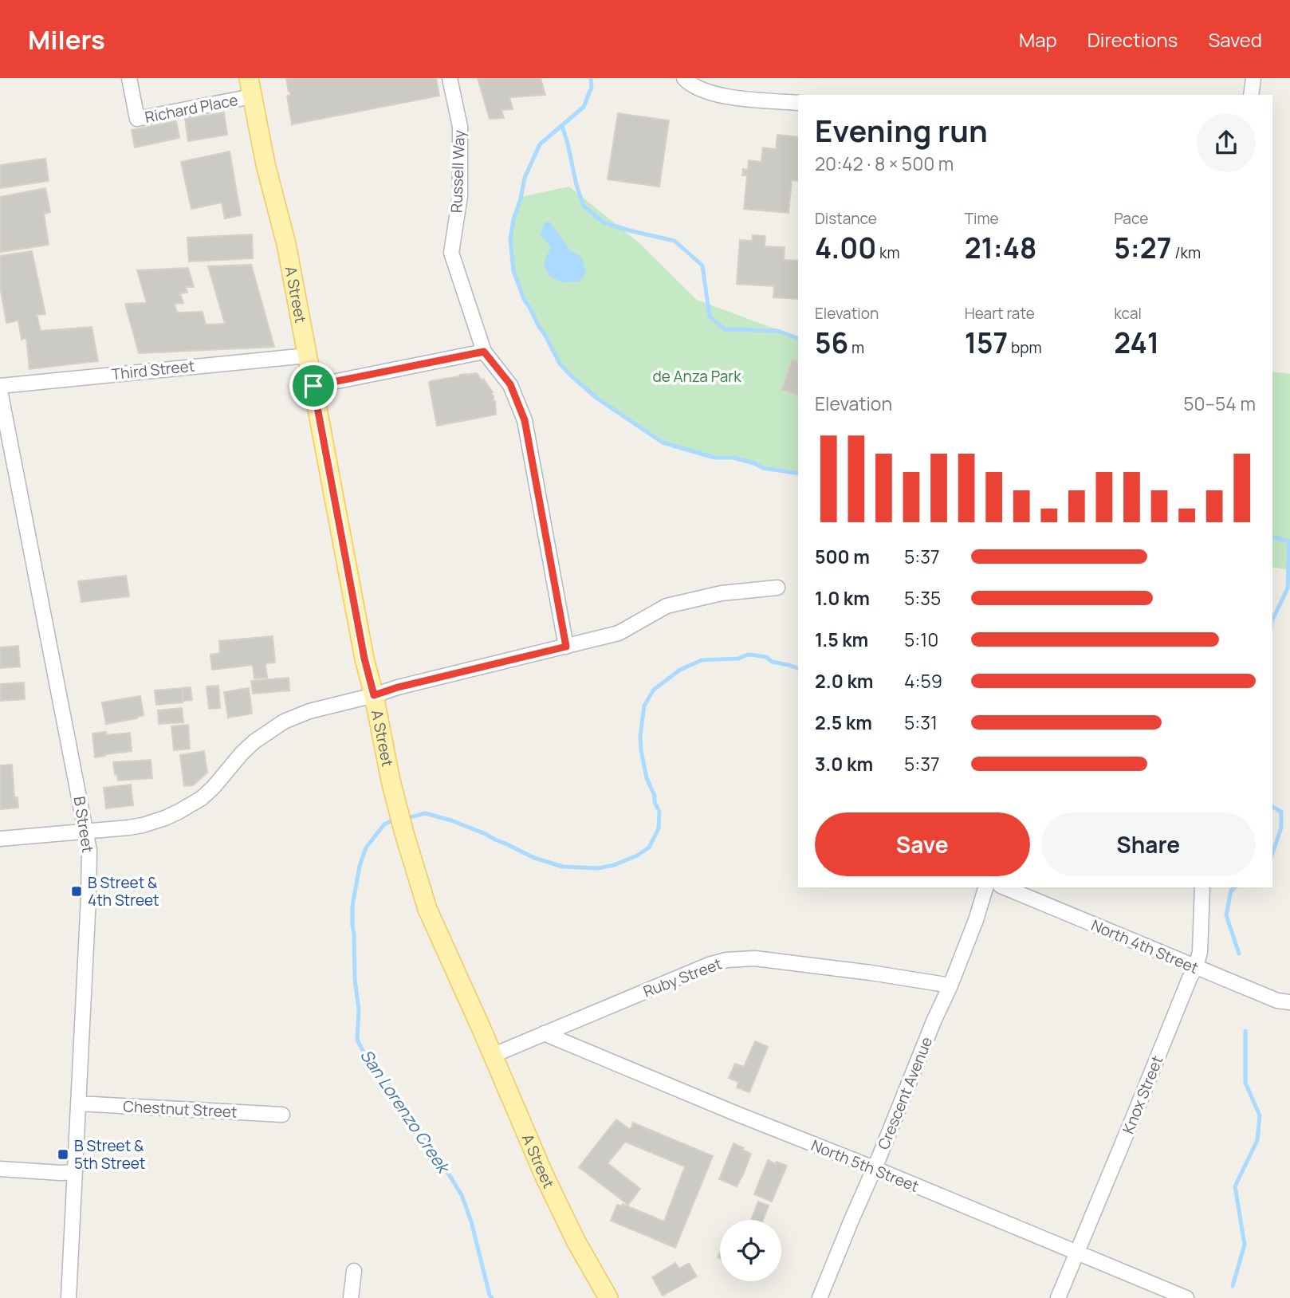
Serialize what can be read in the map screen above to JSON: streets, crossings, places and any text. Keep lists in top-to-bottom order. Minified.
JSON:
{"streets":{"main road":["A Street"],"street":["Richard Place","Russell Way","Third Street","B Street","North 4th Street","Ruby Street","Crescent Avenue","Knox Street","Chestnut Street","North 5th Street"]},"crossings":[["Richard Place","A Street"],["A Street","Third Street"],["A Street","Ruby Street"],["B Street","Chestnut Street"],["North 4th Street","Knox Street"],["Ruby Street","Crescent Avenue"],["Ruby Street","North 5th Street"],["Crescent Avenue","North 5th Street"],["Knox Street","North 5th Street"]],"water":["San Lorenzo Creek"],"parks":["de Anza Park"],"places":{"transit":["B Street & 4th Street","B Street & 5th Street"]},"page":{"header":"Milers","nav":["Map","Directions","Saved"],"heading":["Evening run","20:42 · 8 × 500 m"],"stats":[["Distance","4.00 km"],["Time","21:48"],["Pace","5:27 /km"],["Elevation","56 m"],["Heart rate","157 bpm"],["kcal","241"]],"chart":["Elevation","50–54 m"],"list":[{"name":"500 m","note":"5:37"},{"name":"1.0 km","note":"5:35"},{"name":"1.5 km","note":"5:10"},{"name":"2.0 km","note":"4:59"},{"name":"2.5 km","note":"5:31"},{"name":"3.0 km","note":"5:37"}],"buttons":["Save","Share"]}}
